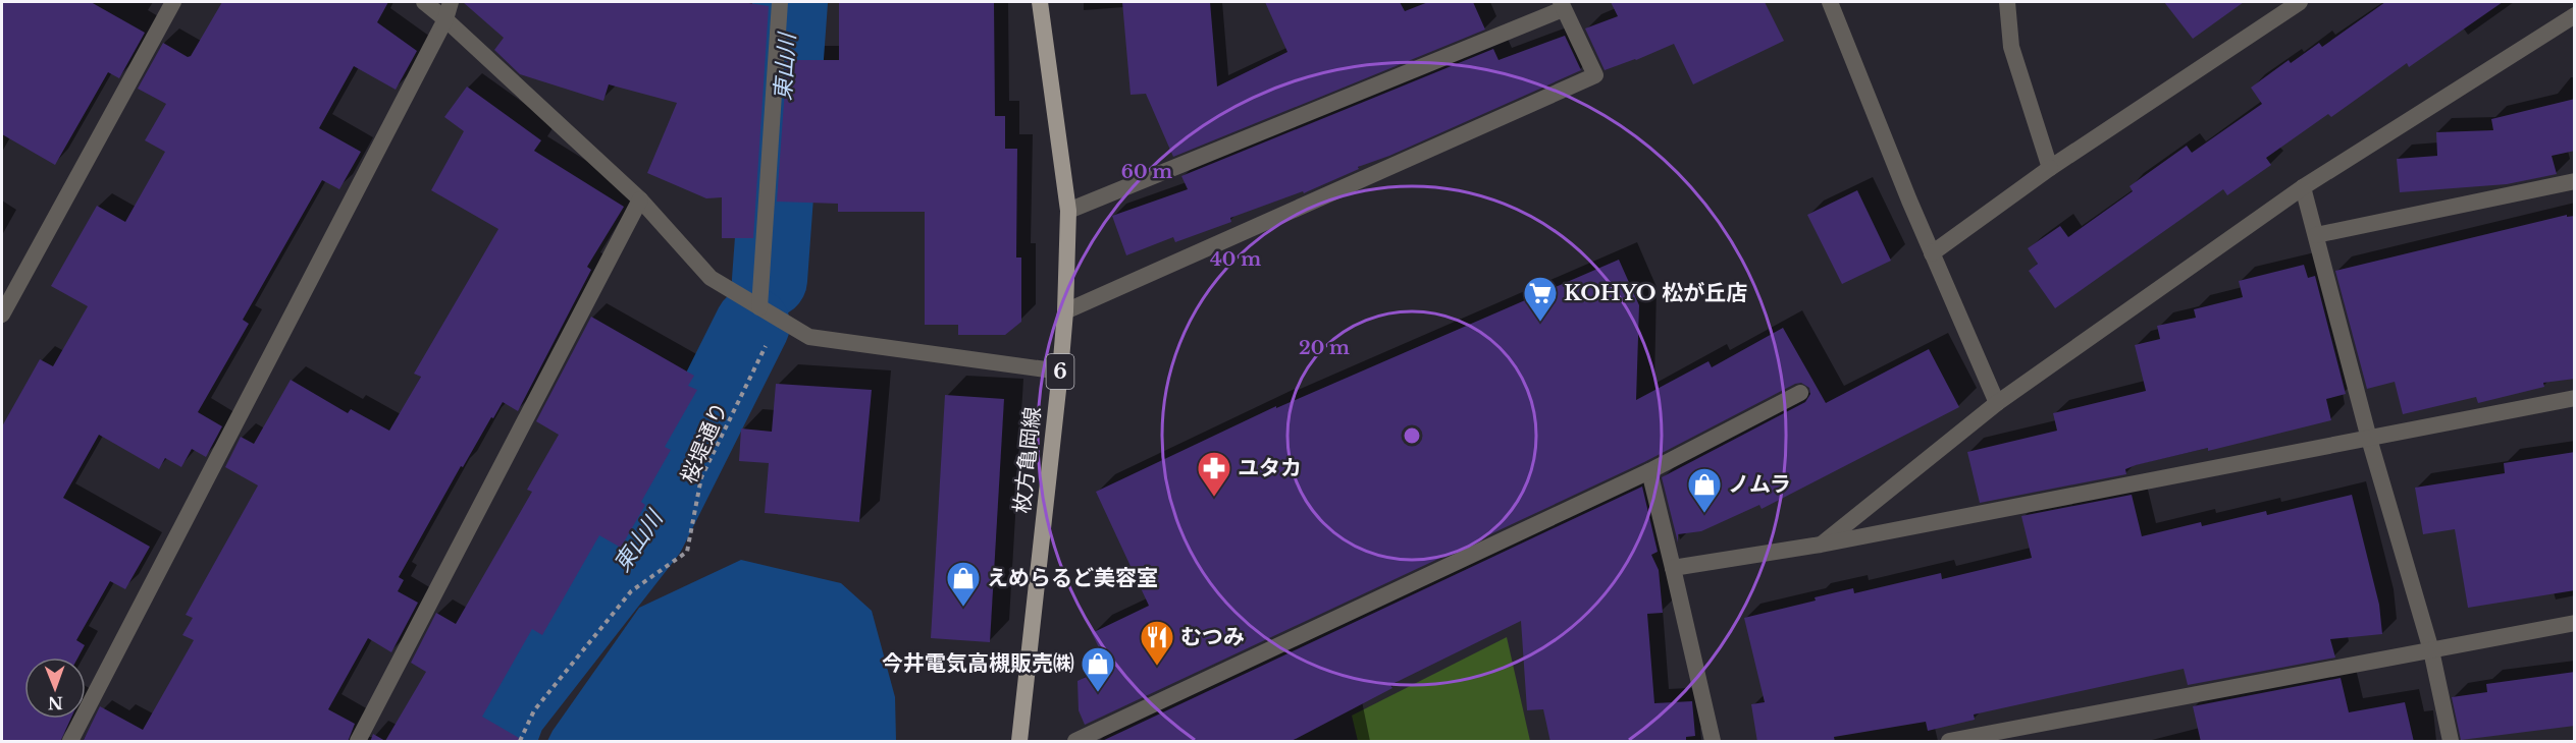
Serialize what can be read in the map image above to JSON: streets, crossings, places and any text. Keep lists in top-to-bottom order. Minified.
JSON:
{"streets":{"main road":["6","枚方亀岡線"],"path":["桜堤通り"]},"water":["東山川"],"places":{"supermarket":["KOHYO 松が丘店"],"pharmacy":["ユタカ"],"shop":["ノムラ","えめらるど美容室","今井電気高槻販売㈱"],"restaurant":["むつみ"]},"north":"bottom","rings":["60 m","40 m","20 m"]}
